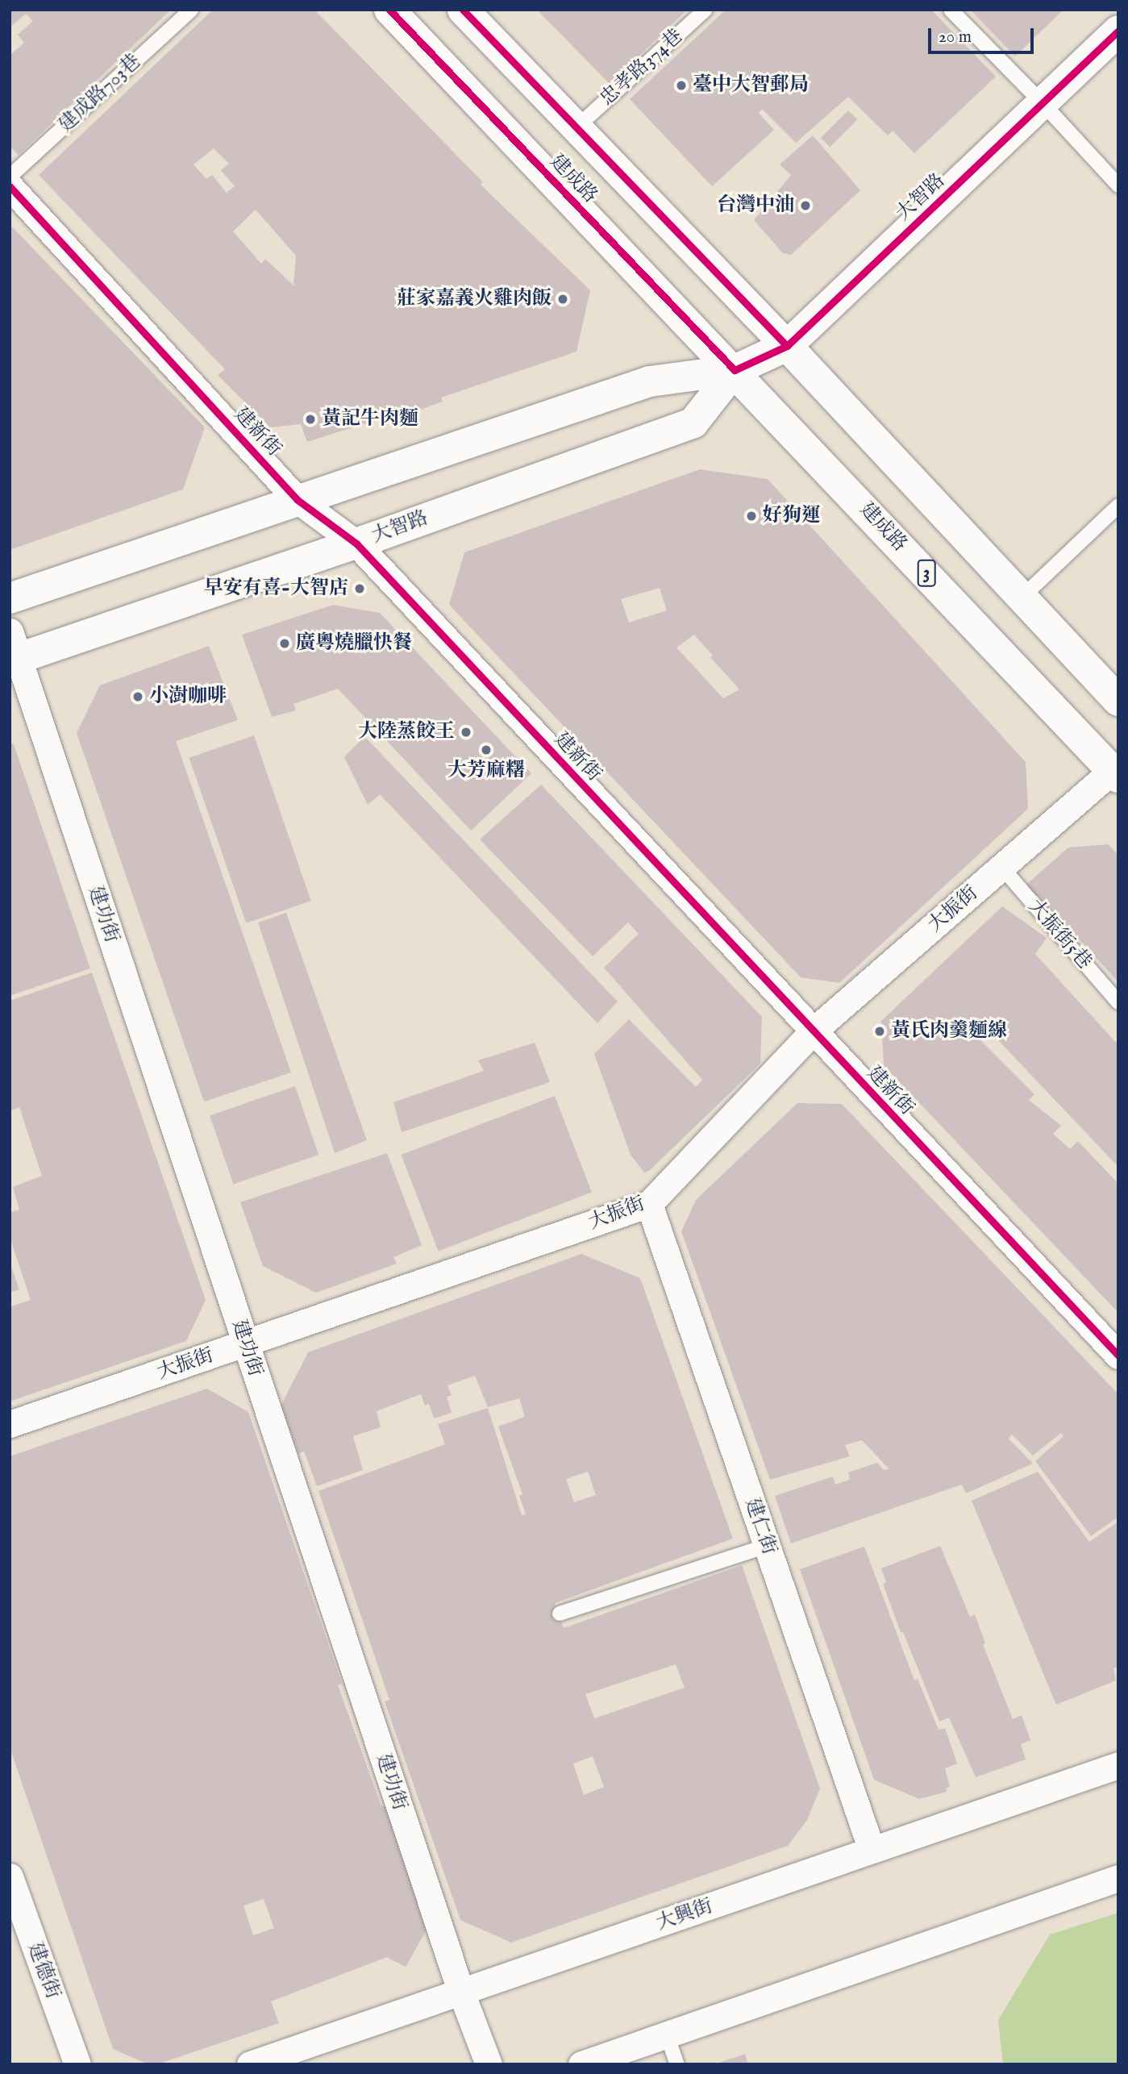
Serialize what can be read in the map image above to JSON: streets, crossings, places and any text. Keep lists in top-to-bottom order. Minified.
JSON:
{"streets":{"street":["建成路","大智路","建新街","3","大振街","建功街","建仁街","大興街","建德街"],"lane":["忠孝路374巷","建成路703巷","大振街5巷"]},"crossings":[["忠孝路374巷","建成路"],["建成路","大智路"],["建成路","大振街"],["大智路","建新街"],["大智路","建功街"],["建新街","大振街"],["大振街","建功街"],["大振街","大振街5巷"],["大振街","建仁街"],["建功街","大興街"],["建仁街","大興街"]],"places":["臺中大智郵局","台灣中油","莊家嘉義火雞肉飯","黃記牛肉麵","好狗運","早安有喜-大智店","廣粵燒臘快餐","小澍咖啡","大陸蒸餃王","大芳麻糬","黃氏肉羹麵線"],"scale_bar":"20 m"}
